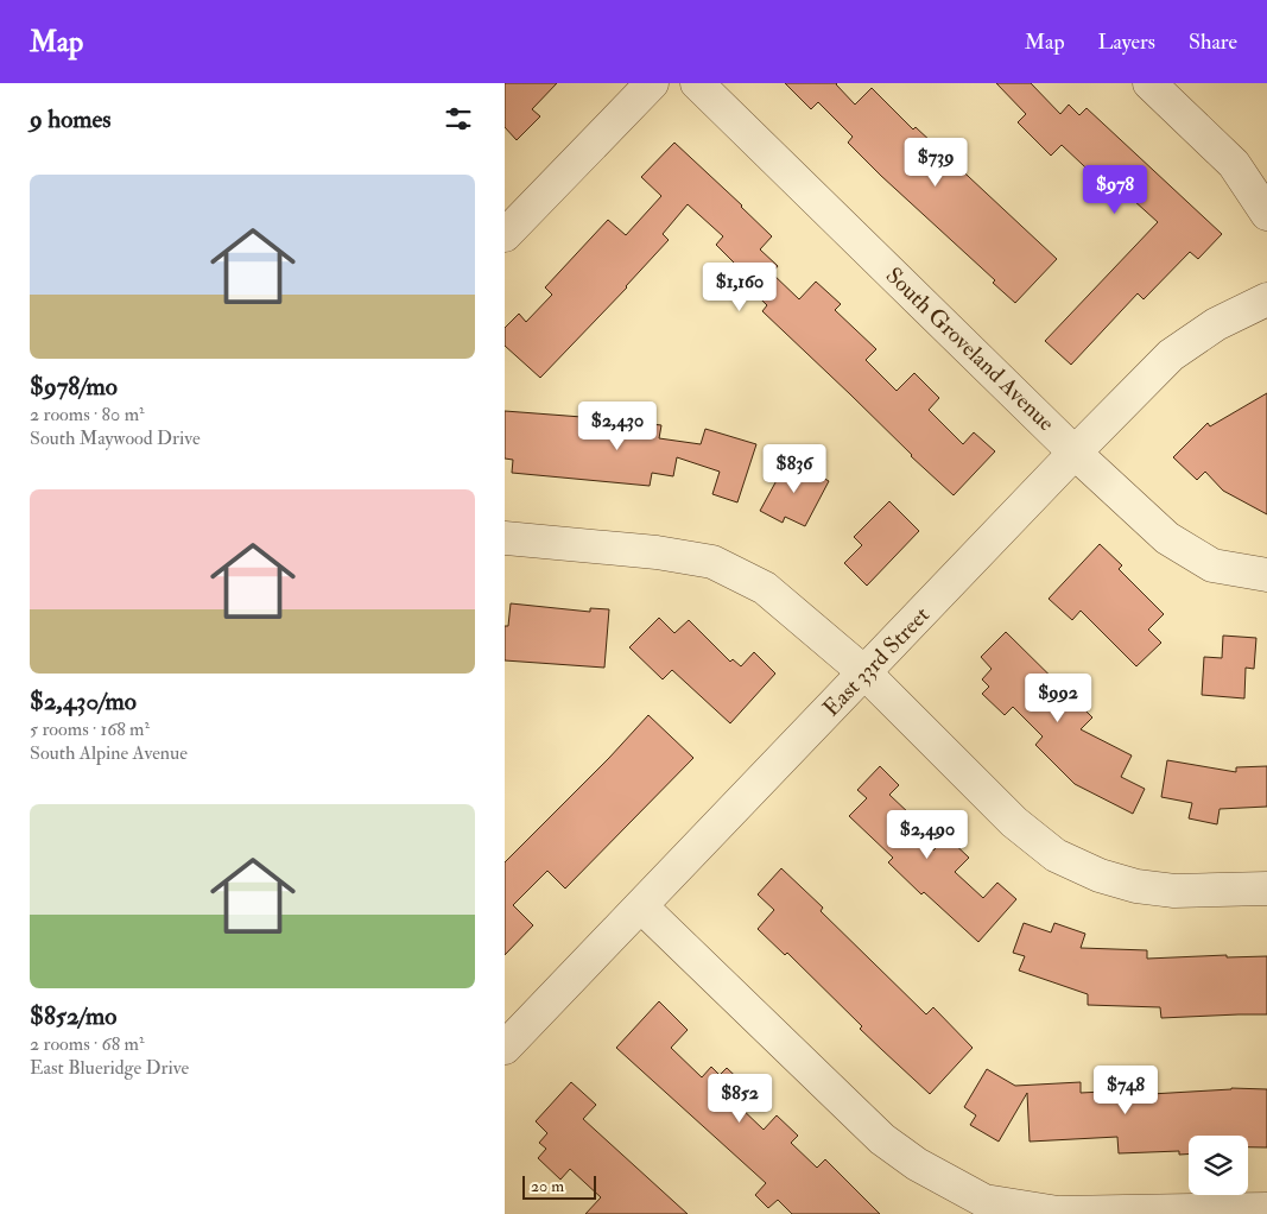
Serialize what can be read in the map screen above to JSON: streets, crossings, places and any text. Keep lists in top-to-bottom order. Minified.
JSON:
{"streets":{"street":["South Groveland Avenue","East 33rd Street"]},"crossings":[["South Groveland Avenue","East 33rd Street"]],"scale_bar":"20 m","page":{"header":"Map","nav":["Map","Layers","Share"],"heading":"9 homes","price":["$739","$978","$1,160","$2,430","$836","$992","$2,490","$748","$852"],"list":[{"name":"$978/mo","note":"2 rooms · 80 m² · South Maywood Drive"},{"name":"$2,430/mo","note":"5 rooms · 168 m² · South Alpine Avenue"},{"name":"$852/mo","note":"2 rooms · 68 m² · East Blueridge Drive"}],"scale":"20 m"}}
